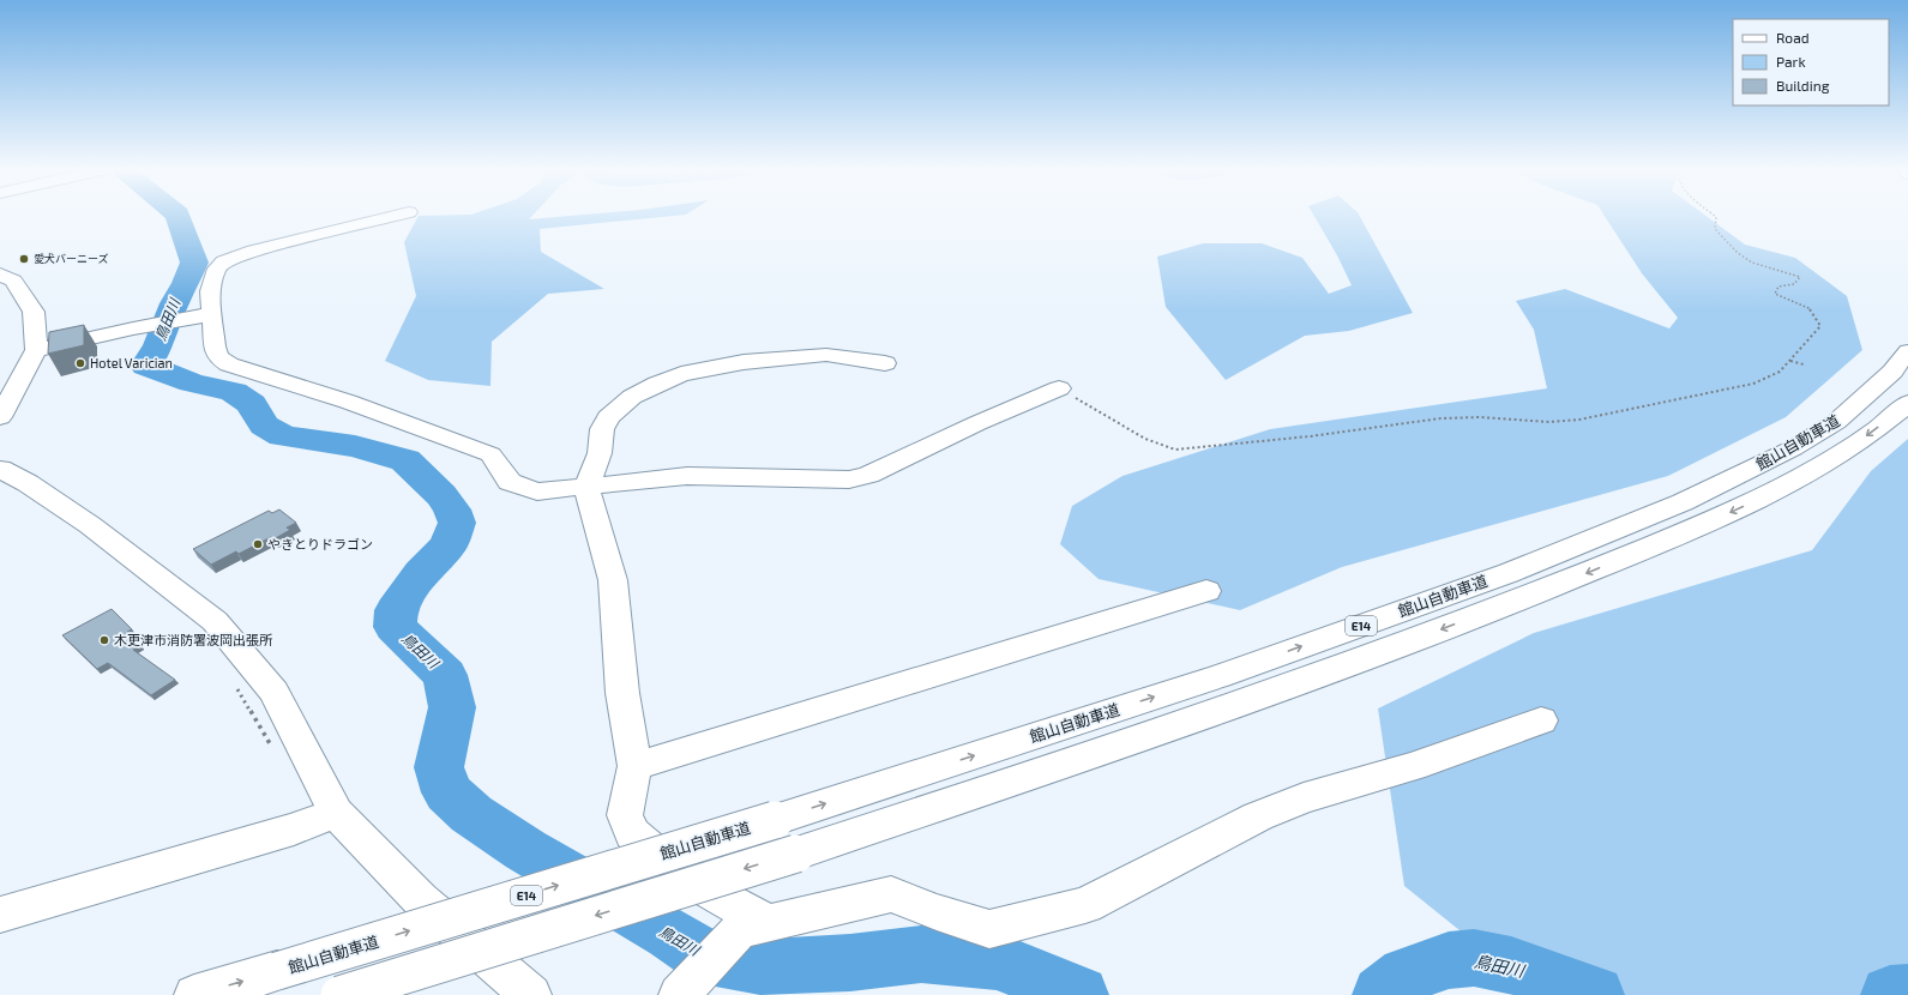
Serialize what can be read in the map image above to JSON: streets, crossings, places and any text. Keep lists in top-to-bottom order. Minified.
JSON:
{"streets":{"main road":["館山自動車道","E14"]},"water":["鳥田川"],"places":["愛犬バーニーズ","Hotel Varician","やきとりドラゴン","木更津市消防署波岡出張所"],"legend":["Road","Park","Building"]}
